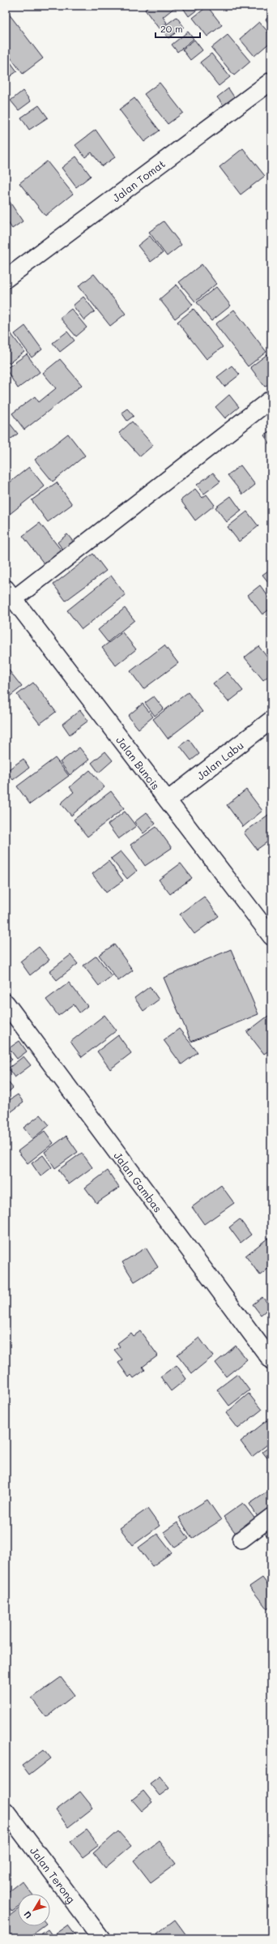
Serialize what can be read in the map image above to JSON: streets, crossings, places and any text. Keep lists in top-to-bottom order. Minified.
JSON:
{"streets":{"street":["Jalan Tomat","Jalan Labu","Jalan Buncis","Jalan Gambas","Jalan Terong"]},"crossings":[["Jalan Labu","Jalan Buncis"]],"scale_bar":"20 m","north":"bottom left"}
